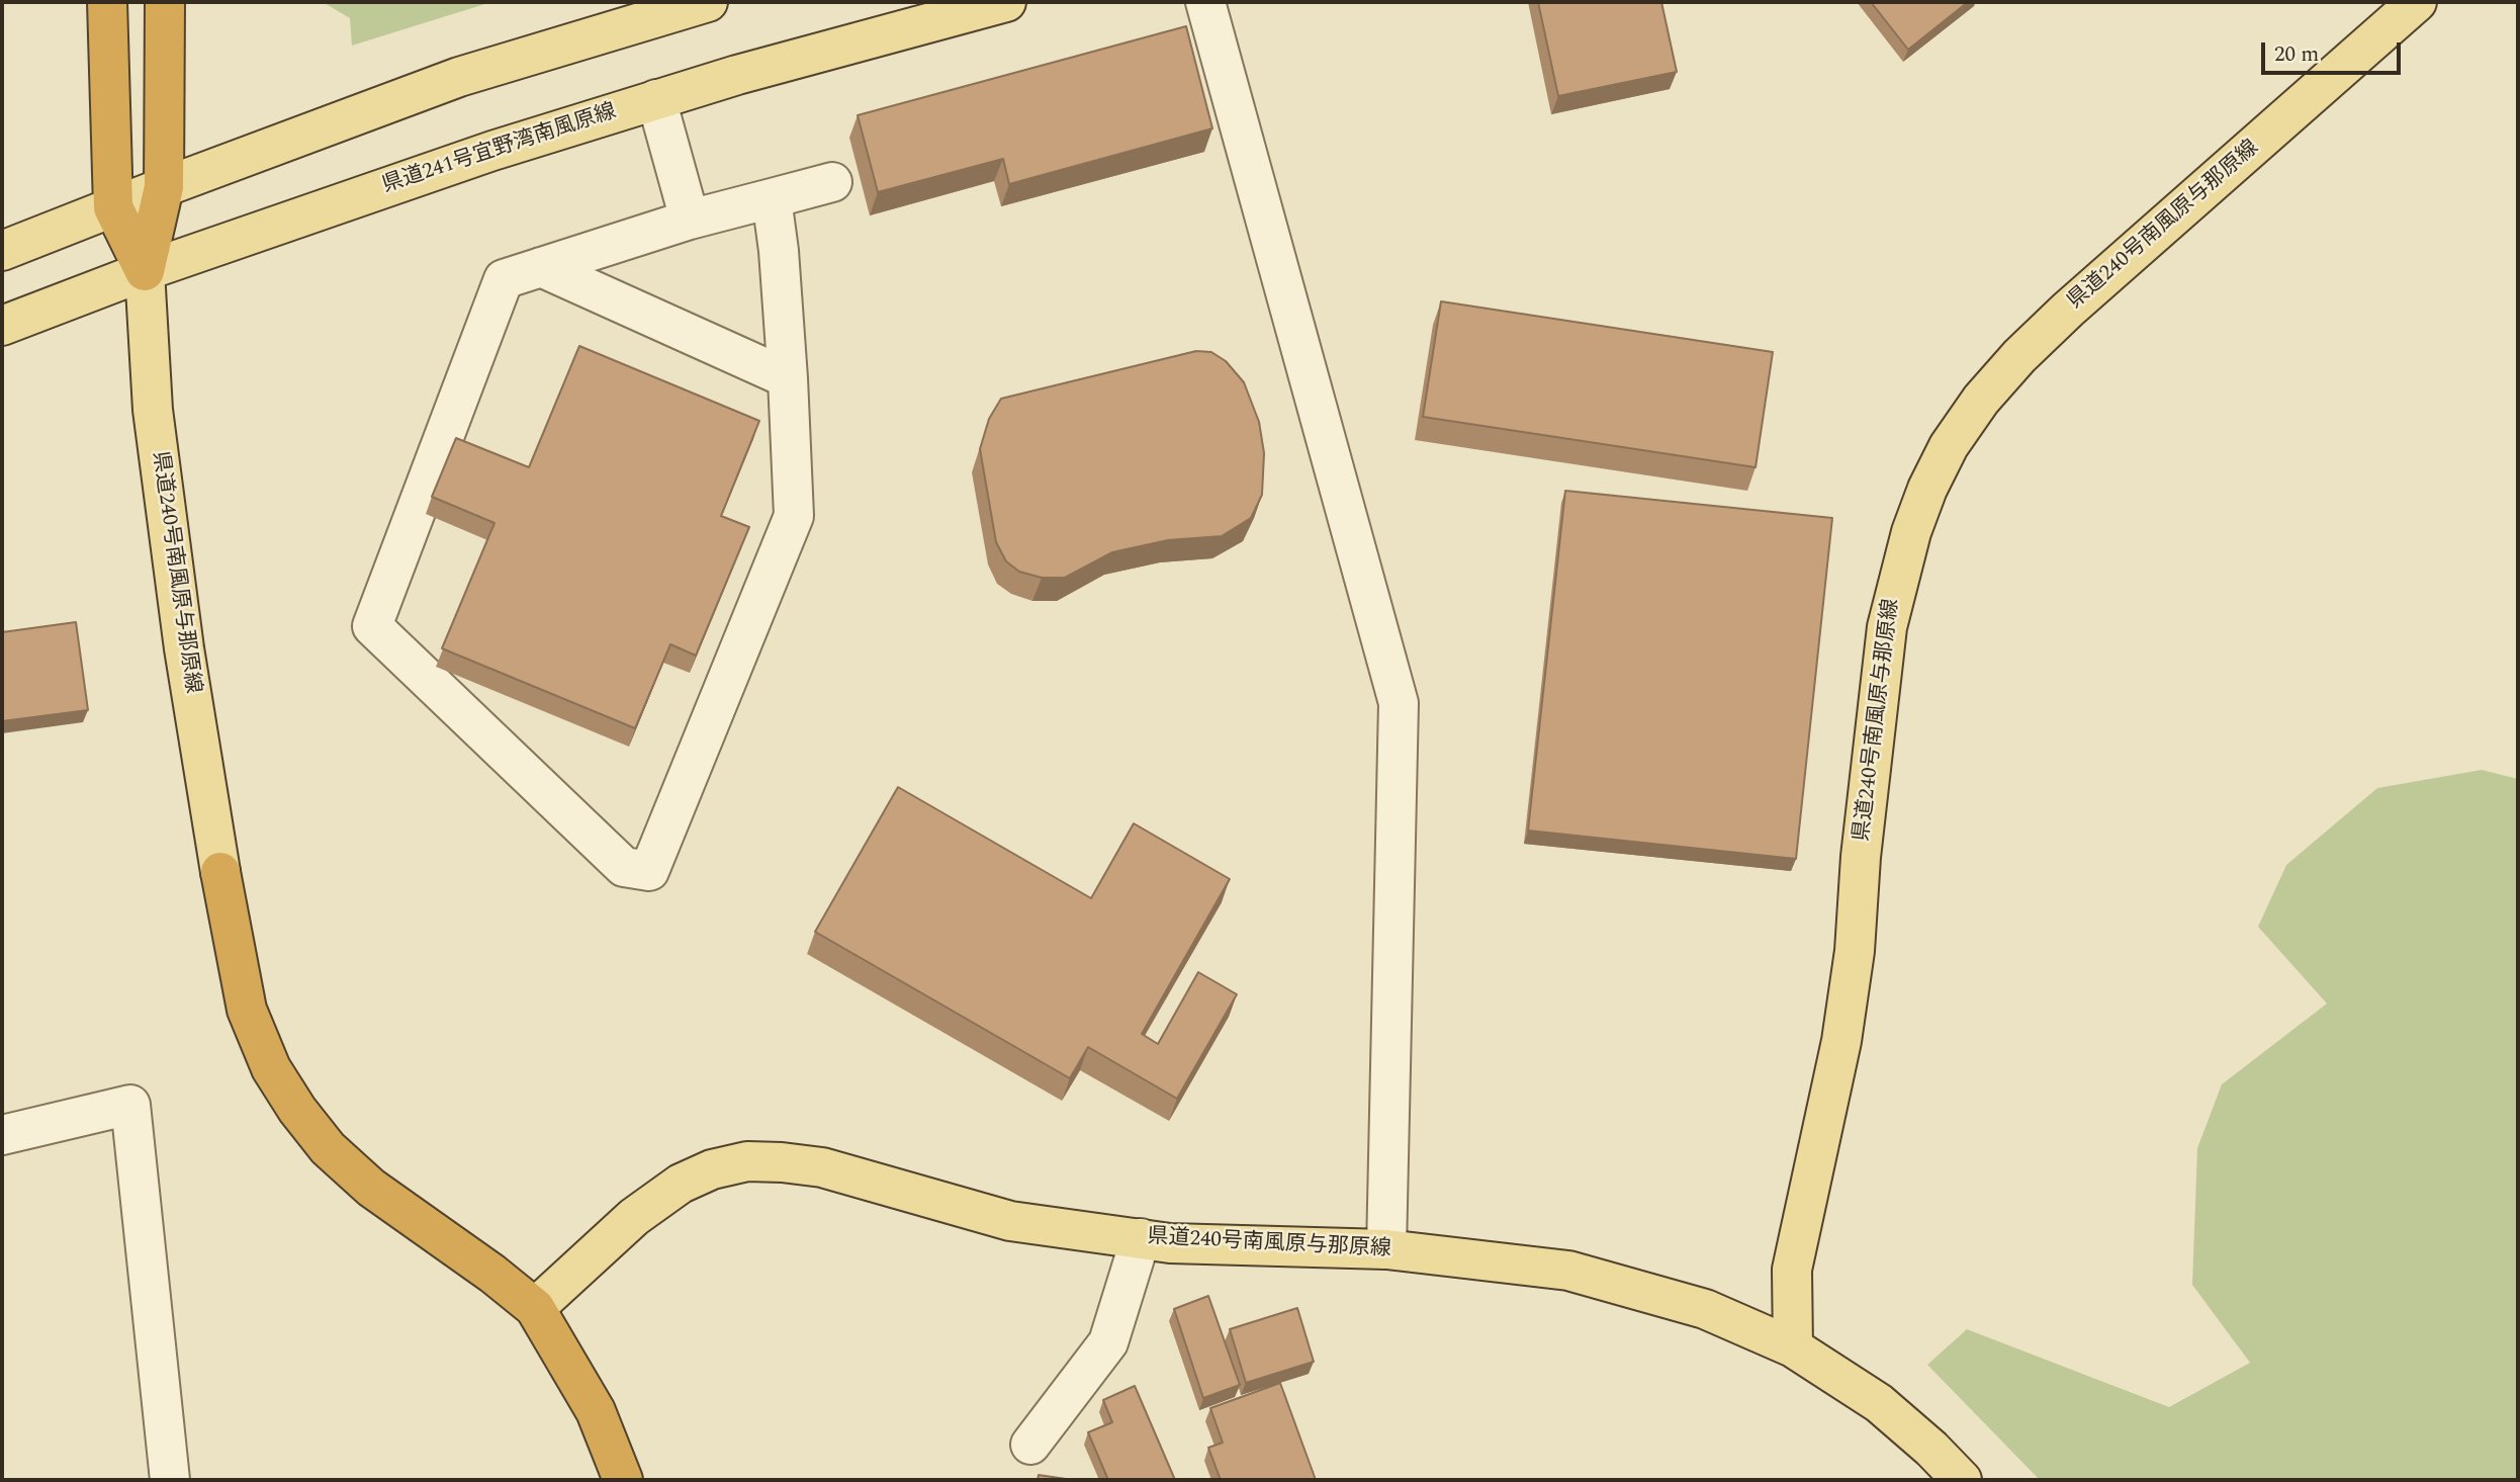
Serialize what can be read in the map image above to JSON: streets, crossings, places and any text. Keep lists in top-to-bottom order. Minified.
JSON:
{"streets":{"main road":["県道241号宜野湾南風原線","県道240号南風原与那原線"]},"crossings":[["県道241号宜野湾南風原線","県道240号南風原与那原線"]],"scale_bar":"20 m"}
